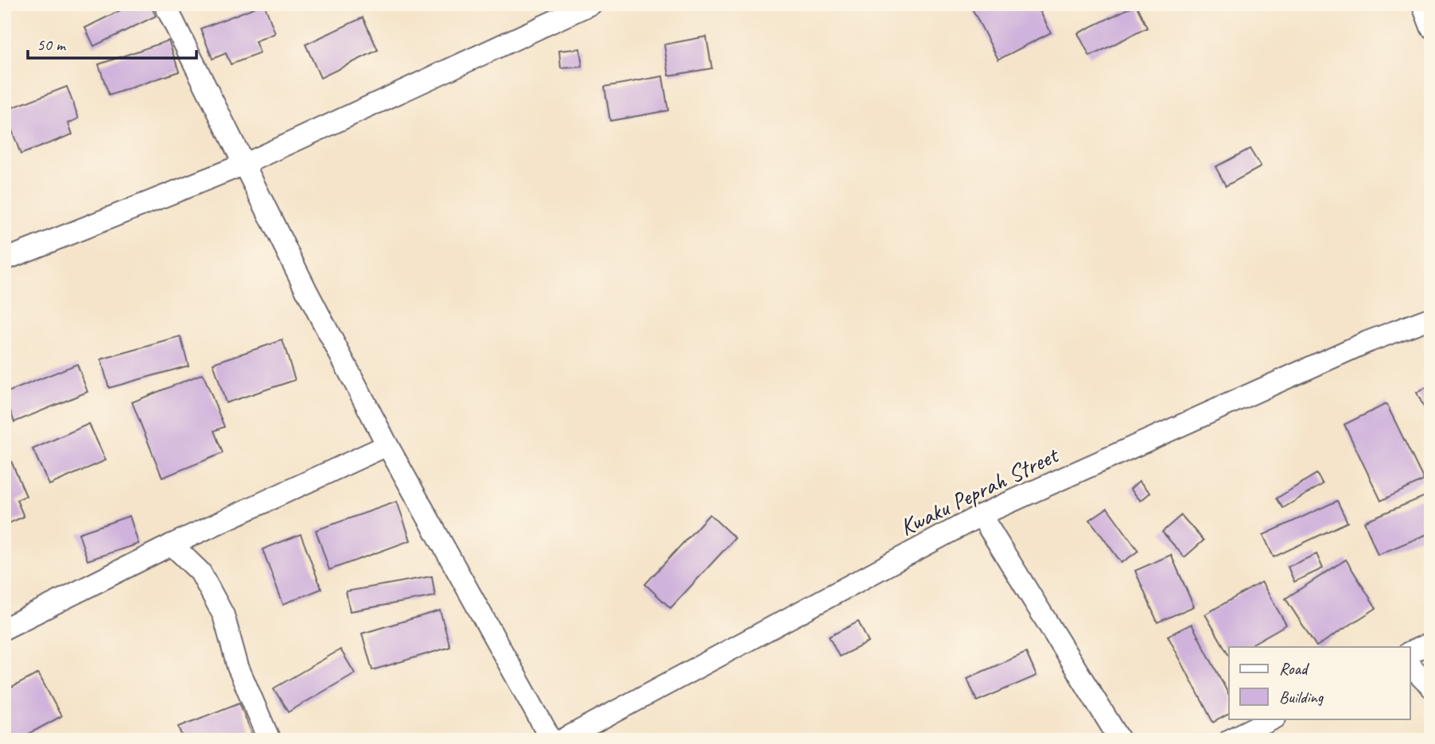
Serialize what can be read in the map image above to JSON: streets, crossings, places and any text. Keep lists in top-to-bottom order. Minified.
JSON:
{"streets":{"street":["Kwaku Peprah Street"]},"legend":["Road","Building"],"scale_bar":"50 m"}
